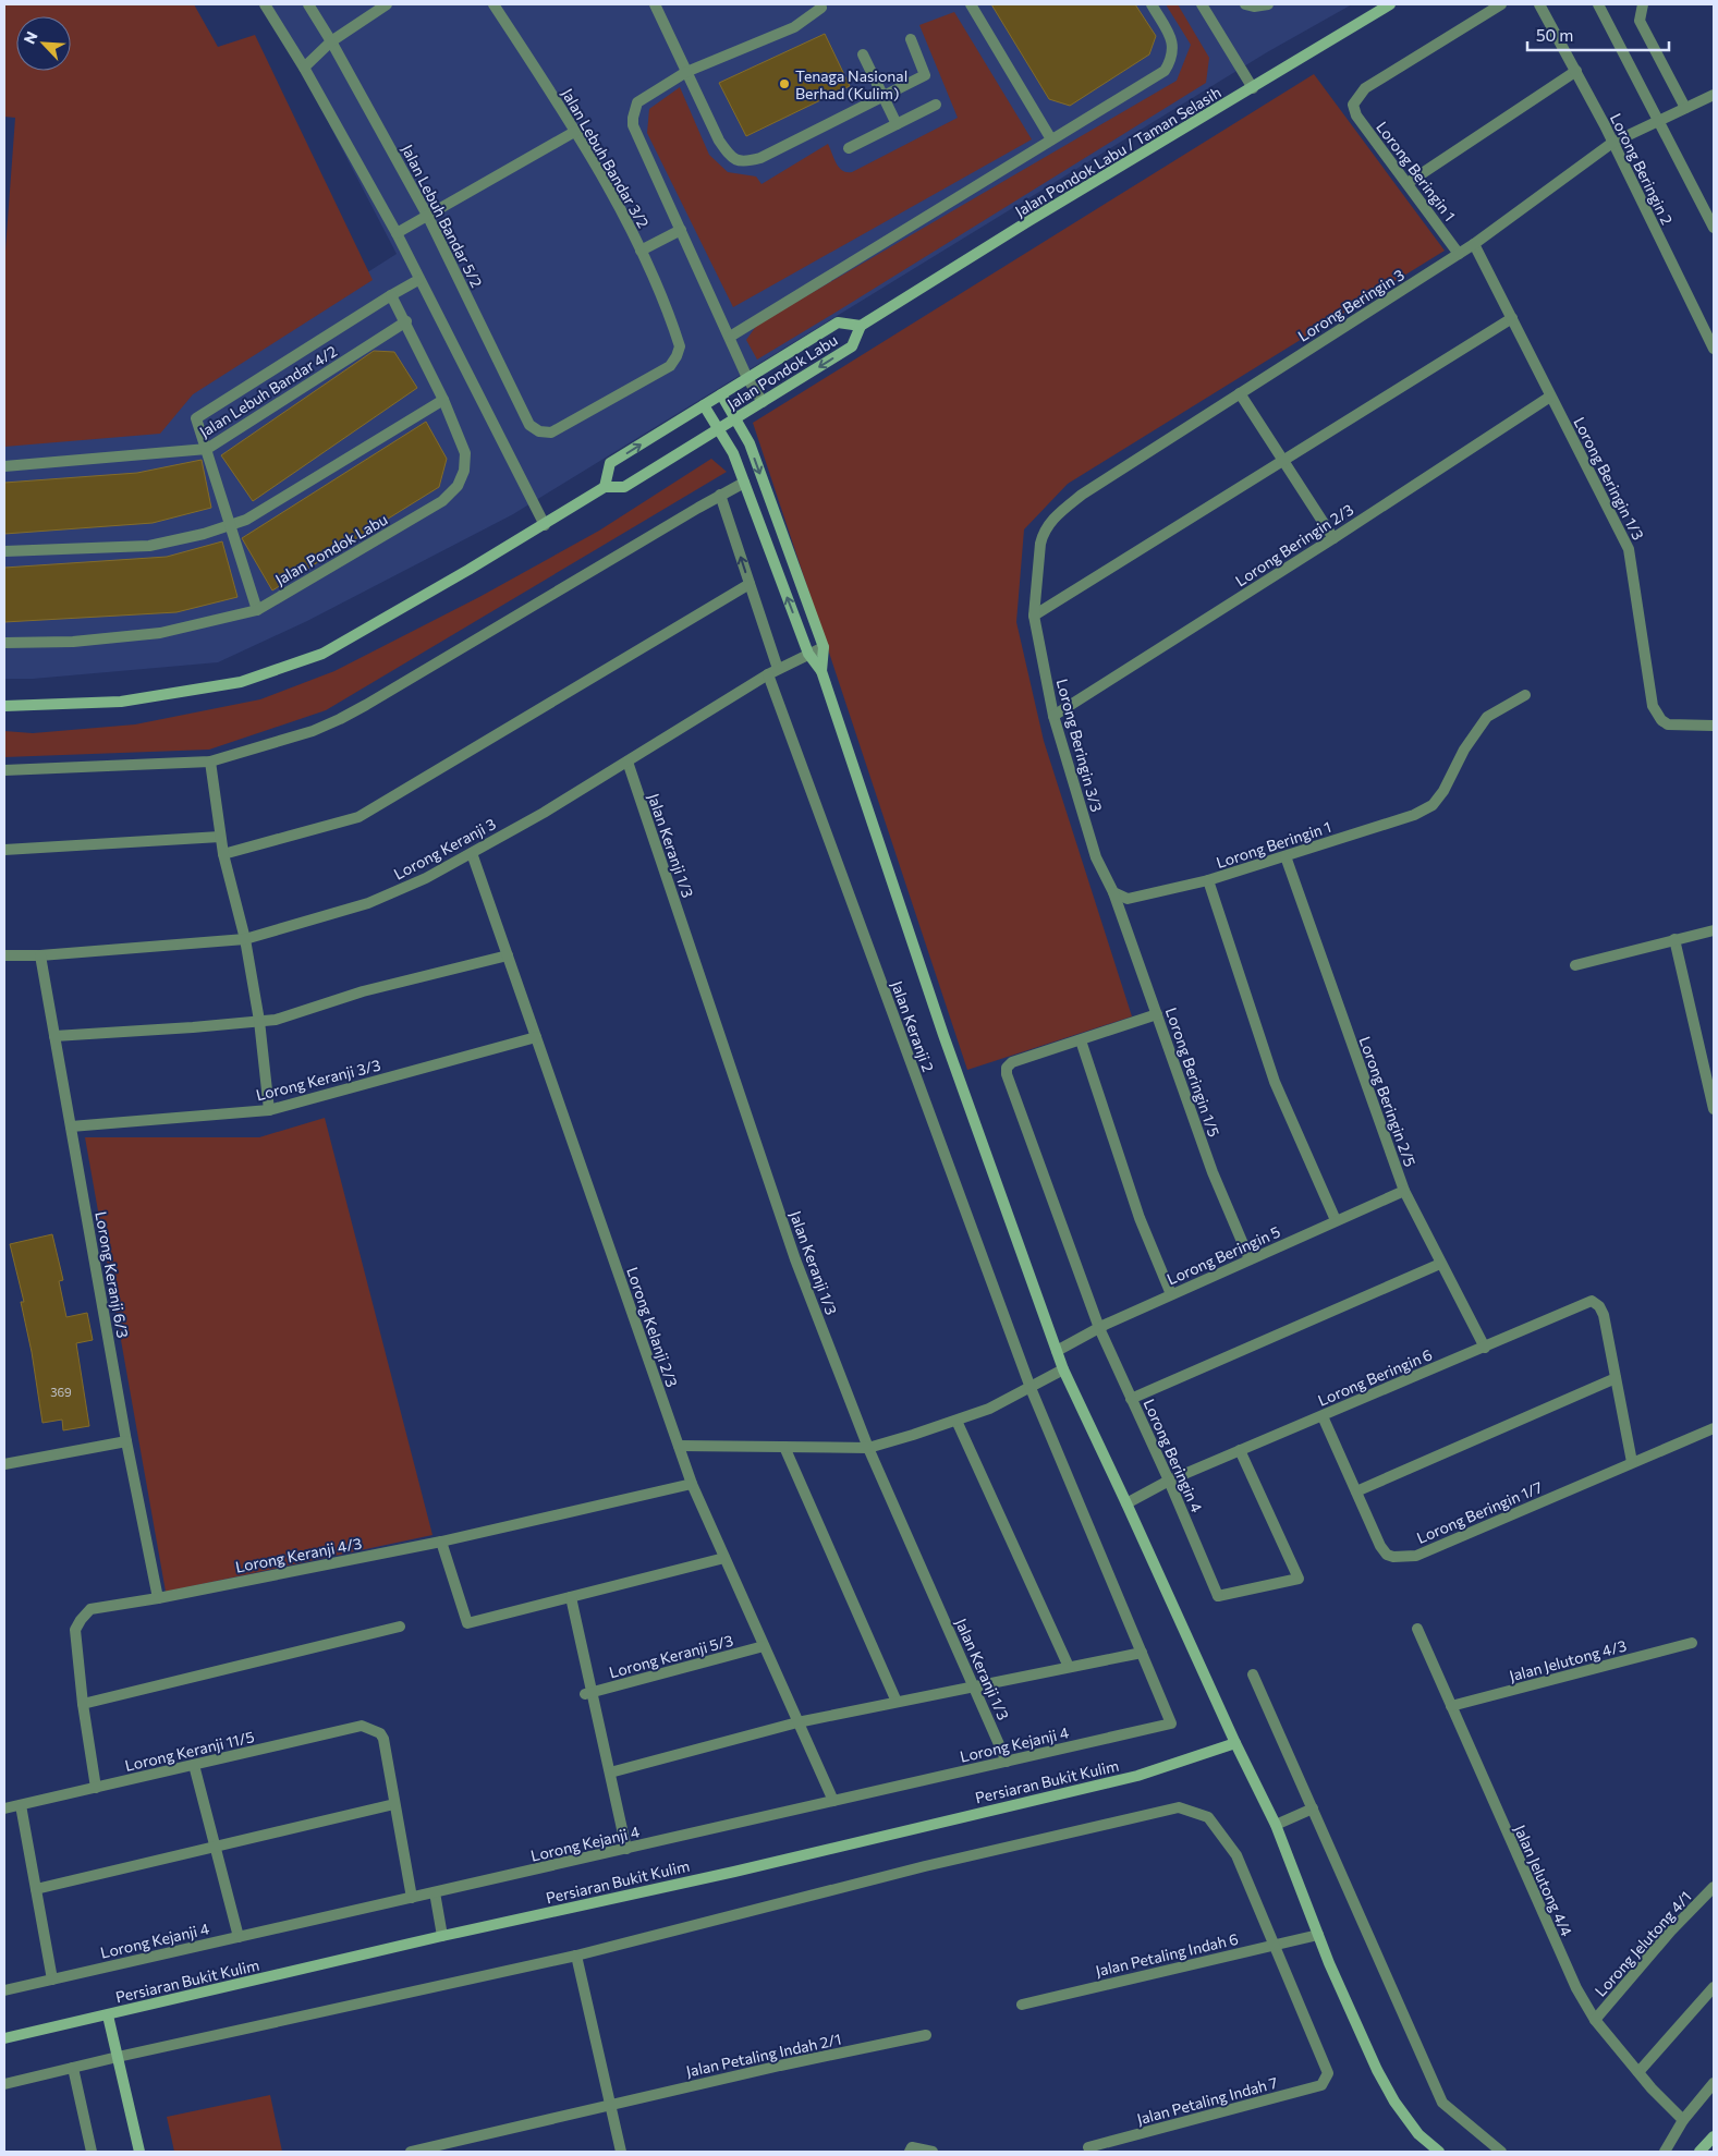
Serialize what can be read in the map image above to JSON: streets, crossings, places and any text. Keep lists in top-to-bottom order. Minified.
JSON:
{"streets":{"street":["Jalan Pondok Labu / Taman Selasih","Jalan Lebuh Bandar 3/2","Lorong Beringin 2","Lorong Beringin 1","Jalan Lebuh Bandar 5/2","Lorong Beringin 3","Jalan Pondok Labu","Jalan Lebuh Bandar 4/2","Lorong Beringin 1/3","Lorong Beringin 2/3","Lorong Beringin 3/3","Jalan Keranji 1/3","Lorong Keranji 3","Jalan Keranji 2","Lorong Beringin 1/5","Lorong Keranji 3/3","Lorong Beringin 2/5","Lorong Beringin 5","Lorong Keranji 6/3","Lorong Kelanji 2/3","Lorong Beringin 6","Lorong Beringin 4","Lorong Beringin 1/7","Lorong Keranji 4/3","Lorong Keranji 5/3","Jalan Jelutong 4/3","Lorong Kejanji 4","Lorong Keranji 11/5","Persiaran Bukit Kulim","Jalan Jelutong 4/4","Lorong Jelutong 4/1","Jalan Petaling Indah 6","Jalan Petaling Indah 2/1","Jalan Petaling Indah 7"]},"crossings":[["Jalan Pondok Labu / Taman Selasih","Jalan Pondok Labu"],["Jalan Lebuh Bandar 3/2","Jalan Lebuh Bandar 5/2"],["Lorong Beringin 2","Lorong Beringin 3"],["Lorong Beringin 1","Lorong Beringin 3"],["Lorong Beringin 1","Lorong Beringin 3/3"],["Lorong Beringin 1","Lorong Beringin 1/5"],["Lorong Beringin 1","Lorong Beringin 2/5"],["Lorong Beringin 3","Lorong Beringin 1/3"],["Lorong Beringin 3","Lorong Beringin 3/3"],["Jalan Pondok Labu","Jalan Lebuh Bandar 4/2"],["Lorong Beringin 1/3","Lorong Beringin 2/3"],["Lorong Beringin 2/3","Lorong Beringin 3/3"],["Lorong Beringin 3/3","Lorong Beringin 1/5"],["Jalan Keranji 1/3","Lorong Keranji 3"],["Jalan Keranji 1/3","Lorong Kejanji 4"],["Lorong Keranji 3","Jalan Keranji 2"],["Lorong Keranji 3","Lorong Keranji 6/3"],["Lorong Keranji 3","Lorong Kelanji 2/3"],["Jalan Keranji 2","Lorong Kejanji 4"],["Lorong Beringin 1/5","Lorong Beringin 5"],["Lorong Beringin 1/5","Lorong Beringin 4"],["Lorong Keranji 3/3","Lorong Keranji 6/3"],["Lorong Keranji 3/3","Lorong Kelanji 2/3"],["Lorong Beringin 2/5","Lorong Beringin 5"],["Lorong Beringin 2/5","Lorong Beringin 6"],["Lorong Beringin 5","Lorong Beringin 4"],["Lorong Keranji 6/3","Lorong Keranji 4/3"],["Lorong Kelanji 2/3","Lorong Keranji 4/3"],["Lorong Kelanji 2/3","Lorong Keranji 5/3"],["Lorong Kelanji 2/3","Lorong Kejanji 4"],["Lorong Beringin 6","Lorong Beringin 4"],["Lorong Beringin 6","Lorong Beringin 1/7"],["Lorong Keranji 4/3","Lorong Keranji 11/5"],["Jalan Jelutong 4/3","Jalan Jelutong 4/4"],["Jalan Jelutong 4/4","Lorong Jelutong 4/1"],["Jalan Petaling Indah 6","Jalan Petaling Indah 7"]],"places":["Tenaga Nasional Berhad (Kulim)"],"house_numbers":["369"],"scale_bar":"50 m","north":"top left"}
